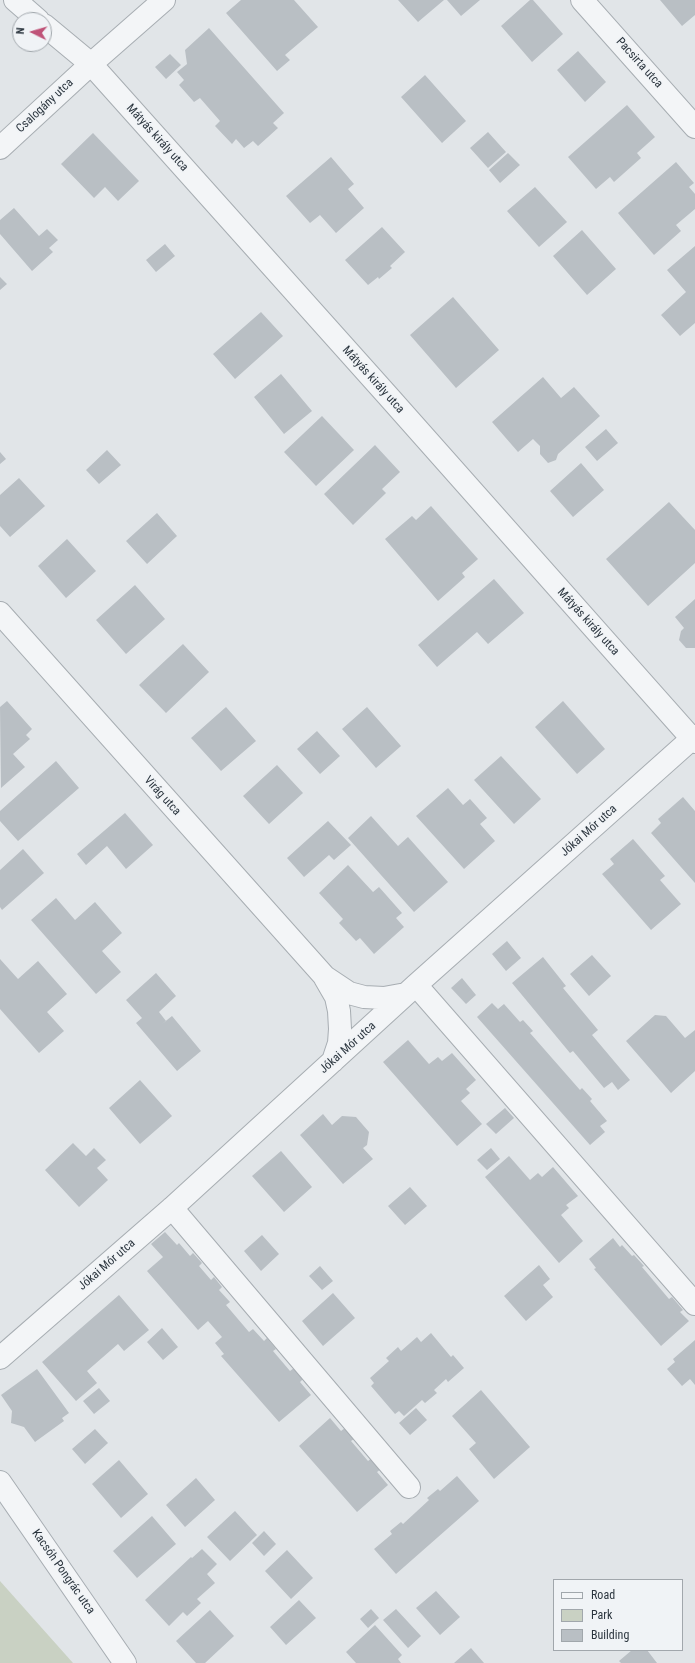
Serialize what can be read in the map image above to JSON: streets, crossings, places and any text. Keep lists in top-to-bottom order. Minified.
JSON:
{"streets":{"street":["Pacsirta utca","Csalogány utca","Mátyás király utca","Virág utca","Jókai Mór utca","Kacsóh Pongrác utca"]},"crossings":[["Csalogány utca","Mátyás király utca"],["Mátyás király utca","Jókai Mór utca"],["Virág utca","Jókai Mór utca"]],"legend":["Road","Park","Building"],"north":"left"}
